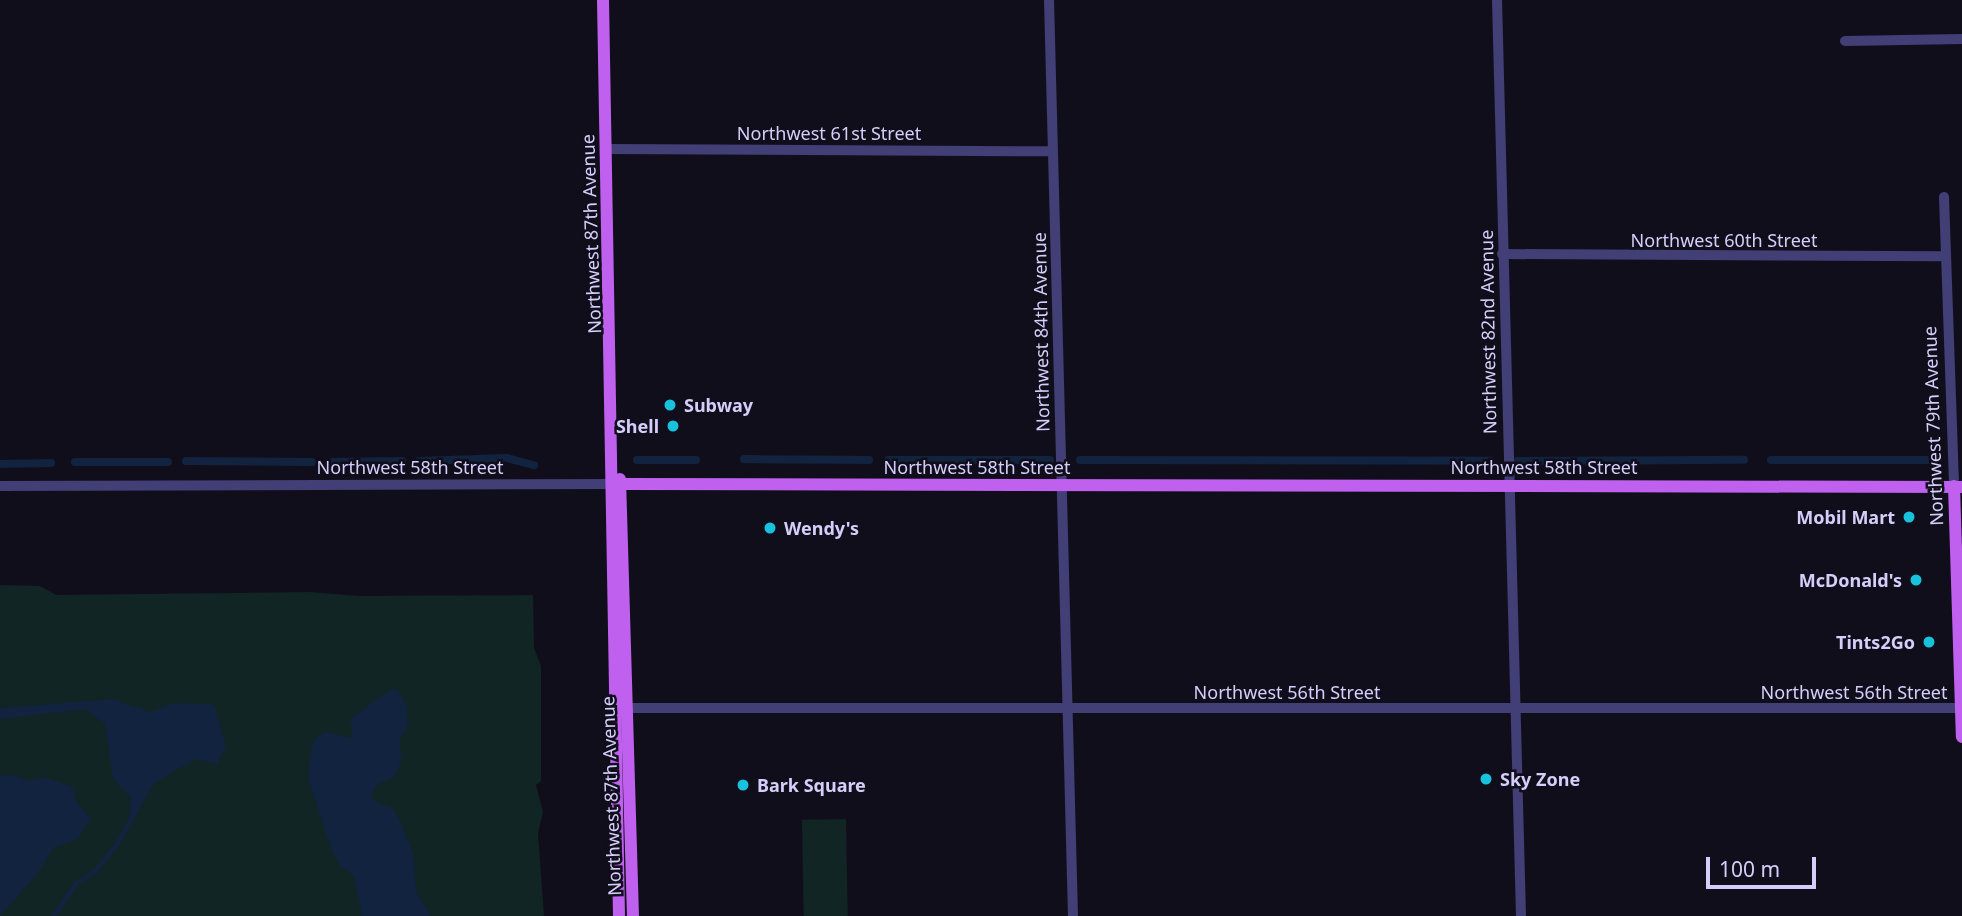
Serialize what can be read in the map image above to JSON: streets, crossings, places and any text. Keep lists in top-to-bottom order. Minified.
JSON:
{"streets":{"main road":["Northwest 87th Avenue","Northwest 79th Avenue","Northwest 58th Street"],"street":["Northwest 61st Street","Northwest 60th Street","Northwest 84th Avenue","Northwest 82nd Avenue","Northwest 56th Street"]},"crossings":[["Northwest 61st Street","Northwest 87th Avenue"],["Northwest 61st Street","Northwest 84th Avenue"],["Northwest 87th Avenue","Northwest 58th Street"],["Northwest 87th Avenue","Northwest 56th Street"],["Northwest 60th Street","Northwest 82nd Avenue"],["Northwest 60th Street","Northwest 79th Avenue"],["Northwest 84th Avenue","Northwest 58th Street"],["Northwest 84th Avenue","Northwest 56th Street"],["Northwest 82nd Avenue","Northwest 58th Street"],["Northwest 82nd Avenue","Northwest 56th Street"],["Northwest 79th Avenue","Northwest 58th Street"],["Northwest 79th Avenue","Northwest 56th Street"]],"places":["Subway","Shell","Mobil Mart","Wendy's","McDonald's","Tints2Go","Sky Zone","Bark Square"],"scale_bar":"100 m"}
